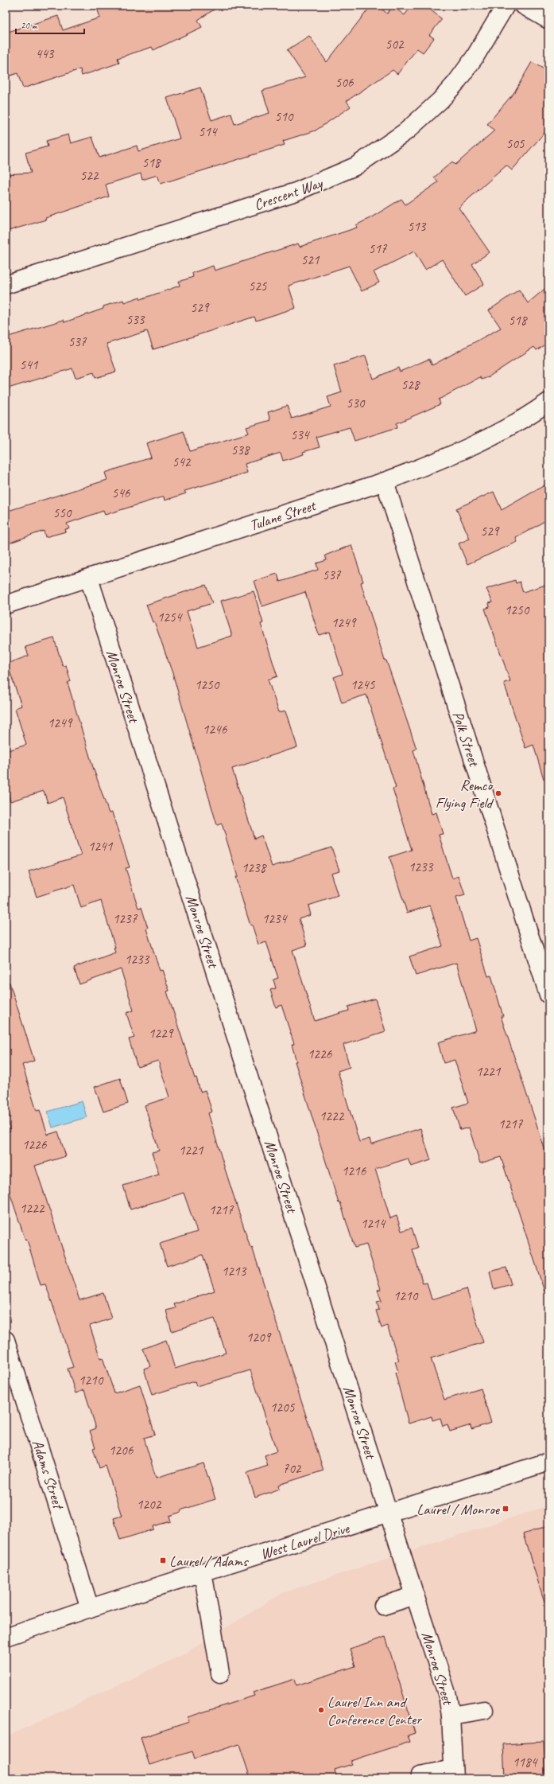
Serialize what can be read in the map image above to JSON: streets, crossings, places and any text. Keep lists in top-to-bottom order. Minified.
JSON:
{"streets":{"street":["Crescent Way","Tulane Street","Monroe Street","Polk Street","Adams Street","West Laurel Drive"]},"crossings":[["Tulane Street","Monroe Street"],["Tulane Street","Polk Street"],["Monroe Street","West Laurel Drive"],["Adams Street","West Laurel Drive"]],"places":{"other":["Remco Flying Field","Laurel Inn and Conference Center"],"transit":["Laurel / Monroe","Laurel / Adams"]},"house_numbers":["502","443","506","510","514","505","518","522","513","517","521","525","529","533","518","537","541","528","530","534","538","542","546","550","529","537","1250","1254","1249","1250","1245","1249","1246","1241","1233","1238","1237","1234","1233","1229","1226","1221","1222","1217","1226","1221","1216","1222","1217","1214","1213","1210","1209","1210","1205","1206","702","1202","1184"],"scale_bar":"20 m"}
